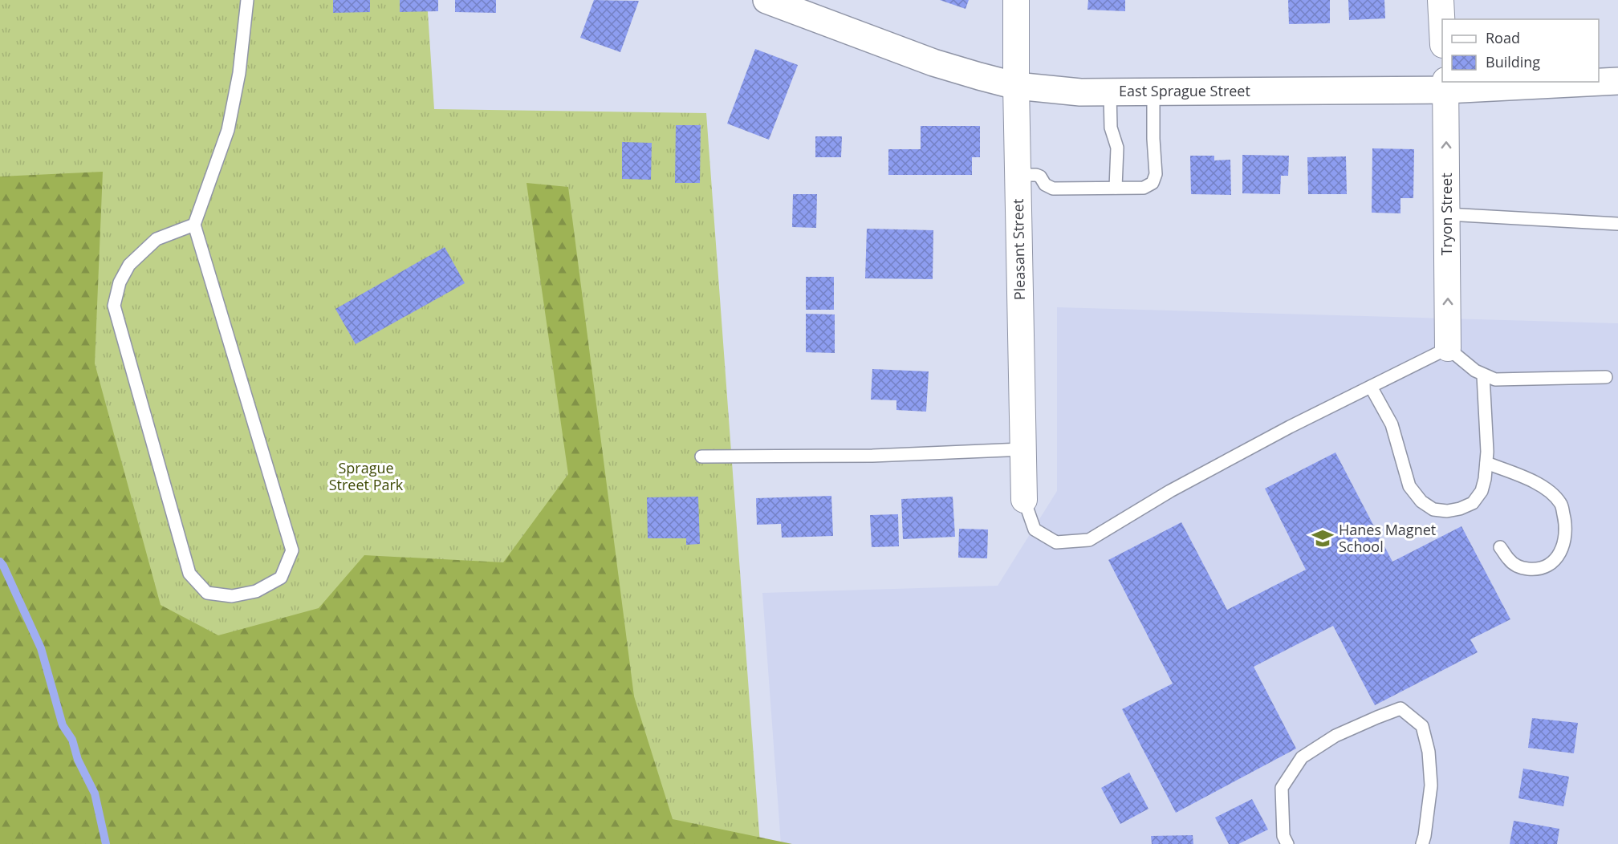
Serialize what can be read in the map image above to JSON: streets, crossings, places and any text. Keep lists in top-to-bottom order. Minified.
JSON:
{"streets":{"street":["East Sprague Street","Tryon Street","Pleasant Street"]},"crossings":[["East Sprague Street","Tryon Street"],["East Sprague Street","Pleasant Street"]],"one_way":["Tryon Street"],"parks":["Sprague Street Park"],"places":{"school or university":["Hanes Magnet School"]},"legend":["Road","Building"]}
